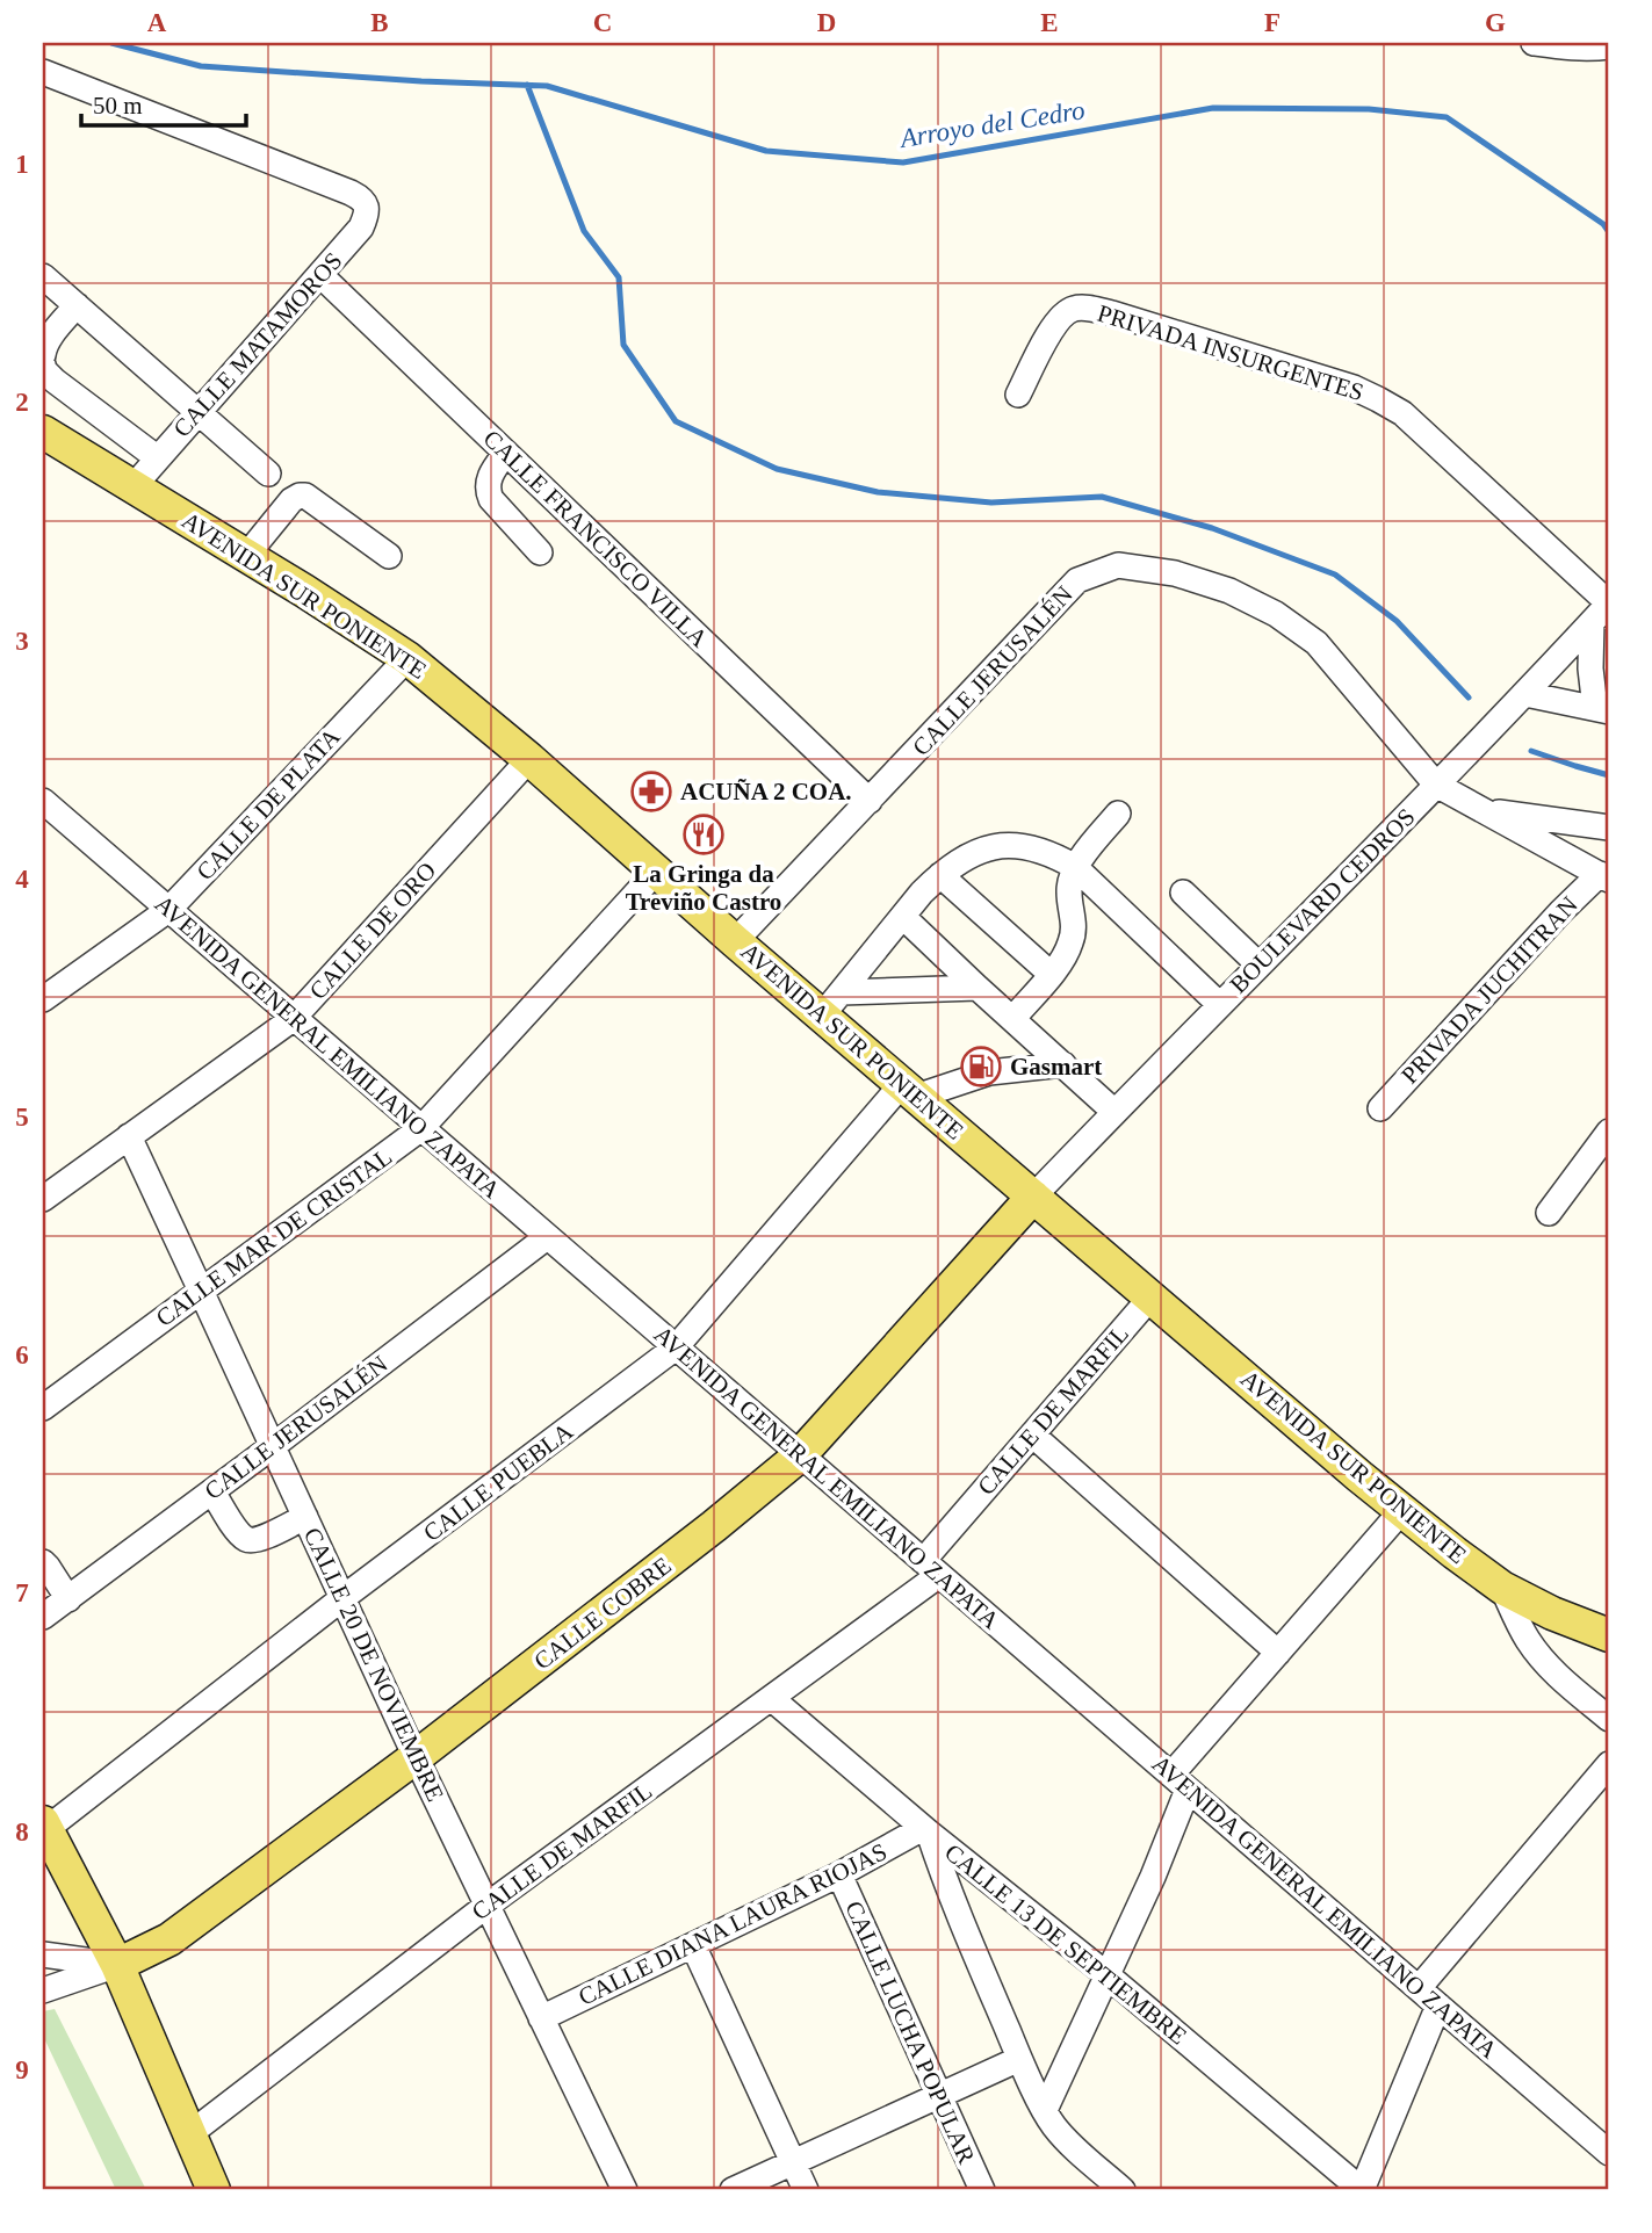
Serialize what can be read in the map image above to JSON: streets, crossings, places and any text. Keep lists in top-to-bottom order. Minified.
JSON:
{"streets":{"main road":["AVENIDA SUR PONIENTE","CALLE COBRE"],"street":["CALLE MATAMOROS","PRIVADA INSURGENTES","CALLE FRANCISCO VILLA","CALLE JERUSALÉN","CALLE DE PLATA","BOULEVARD CEDROS","CALLE DE ORO","PRIVADA JUCHITRAN","AVENIDA GENERAL EMILIANO ZAPATA","CALLE MAR DE CRISTAL","CALLE DE MARFIL","CALLE PUEBLA","CALLE 20 DE NOVIEMBRE","CALLE DIANA LAURA RIOJAS","CALLE 13 DE SEPTIEMBRE","CALLE LUCHA POPULAR"]},"crossings":[["CALLE MATAMOROS","CALLE FRANCISCO VILLA"],["CALLE MATAMOROS","AVENIDA SUR PONIENTE"],["PRIVADA INSURGENTES","BOULEVARD CEDROS"],["CALLE FRANCISCO VILLA","CALLE JERUSALÉN"],["AVENIDA SUR PONIENTE","CALLE JERUSALÉN"],["AVENIDA SUR PONIENTE","CALLE DE PLATA"],["AVENIDA SUR PONIENTE","BOULEVARD CEDROS"],["AVENIDA SUR PONIENTE","CALLE DE ORO"],["AVENIDA SUR PONIENTE","CALLE MAR DE CRISTAL"],["AVENIDA SUR PONIENTE","CALLE DE MARFIL"],["AVENIDA SUR PONIENTE","CALLE PUEBLA"],["AVENIDA SUR PONIENTE","CALLE COBRE"],["CALLE JERUSALÉN","BOULEVARD CEDROS"],["CALLE JERUSALÉN","AVENIDA GENERAL EMILIANO ZAPATA"],["CALLE JERUSALÉN","CALLE 20 DE NOVIEMBRE"],["CALLE DE PLATA","AVENIDA GENERAL EMILIANO ZAPATA"],["BOULEVARD CEDROS","CALLE COBRE"],["CALLE DE ORO","AVENIDA GENERAL EMILIANO ZAPATA"],["CALLE DE ORO","CALLE 20 DE NOVIEMBRE"],["AVENIDA GENERAL EMILIANO ZAPATA","CALLE MAR DE CRISTAL"],["AVENIDA GENERAL EMILIANO ZAPATA","CALLE DE MARFIL"],["AVENIDA GENERAL EMILIANO ZAPATA","CALLE PUEBLA"],["AVENIDA GENERAL EMILIANO ZAPATA","CALLE COBRE"],["CALLE MAR DE CRISTAL","CALLE 20 DE NOVIEMBRE"],["CALLE DE MARFIL","CALLE 20 DE NOVIEMBRE"],["CALLE DE MARFIL","CALLE 13 DE SEPTIEMBRE"],["CALLE PUEBLA","CALLE 20 DE NOVIEMBRE"],["CALLE COBRE","CALLE 20 DE NOVIEMBRE"],["CALLE 20 DE NOVIEMBRE","CALLE DIANA LAURA RIOJAS"],["CALLE DIANA LAURA RIOJAS","CALLE 13 DE SEPTIEMBRE"],["CALLE DIANA LAURA RIOJAS","CALLE LUCHA POPULAR"]],"water":["Arroyo del Cedro"],"places":{"pharmacy":["ACUÑA 2 COA."],"restaurant":["La Gringa da Treviño Castro"],"fuel station":["Gasmart"]},"scale_bar":"50 m","grid":{"columns":["A","B","C","D","E","F","G"],"rows":["1","2","3","4","5","6","7","8","9"]}}
